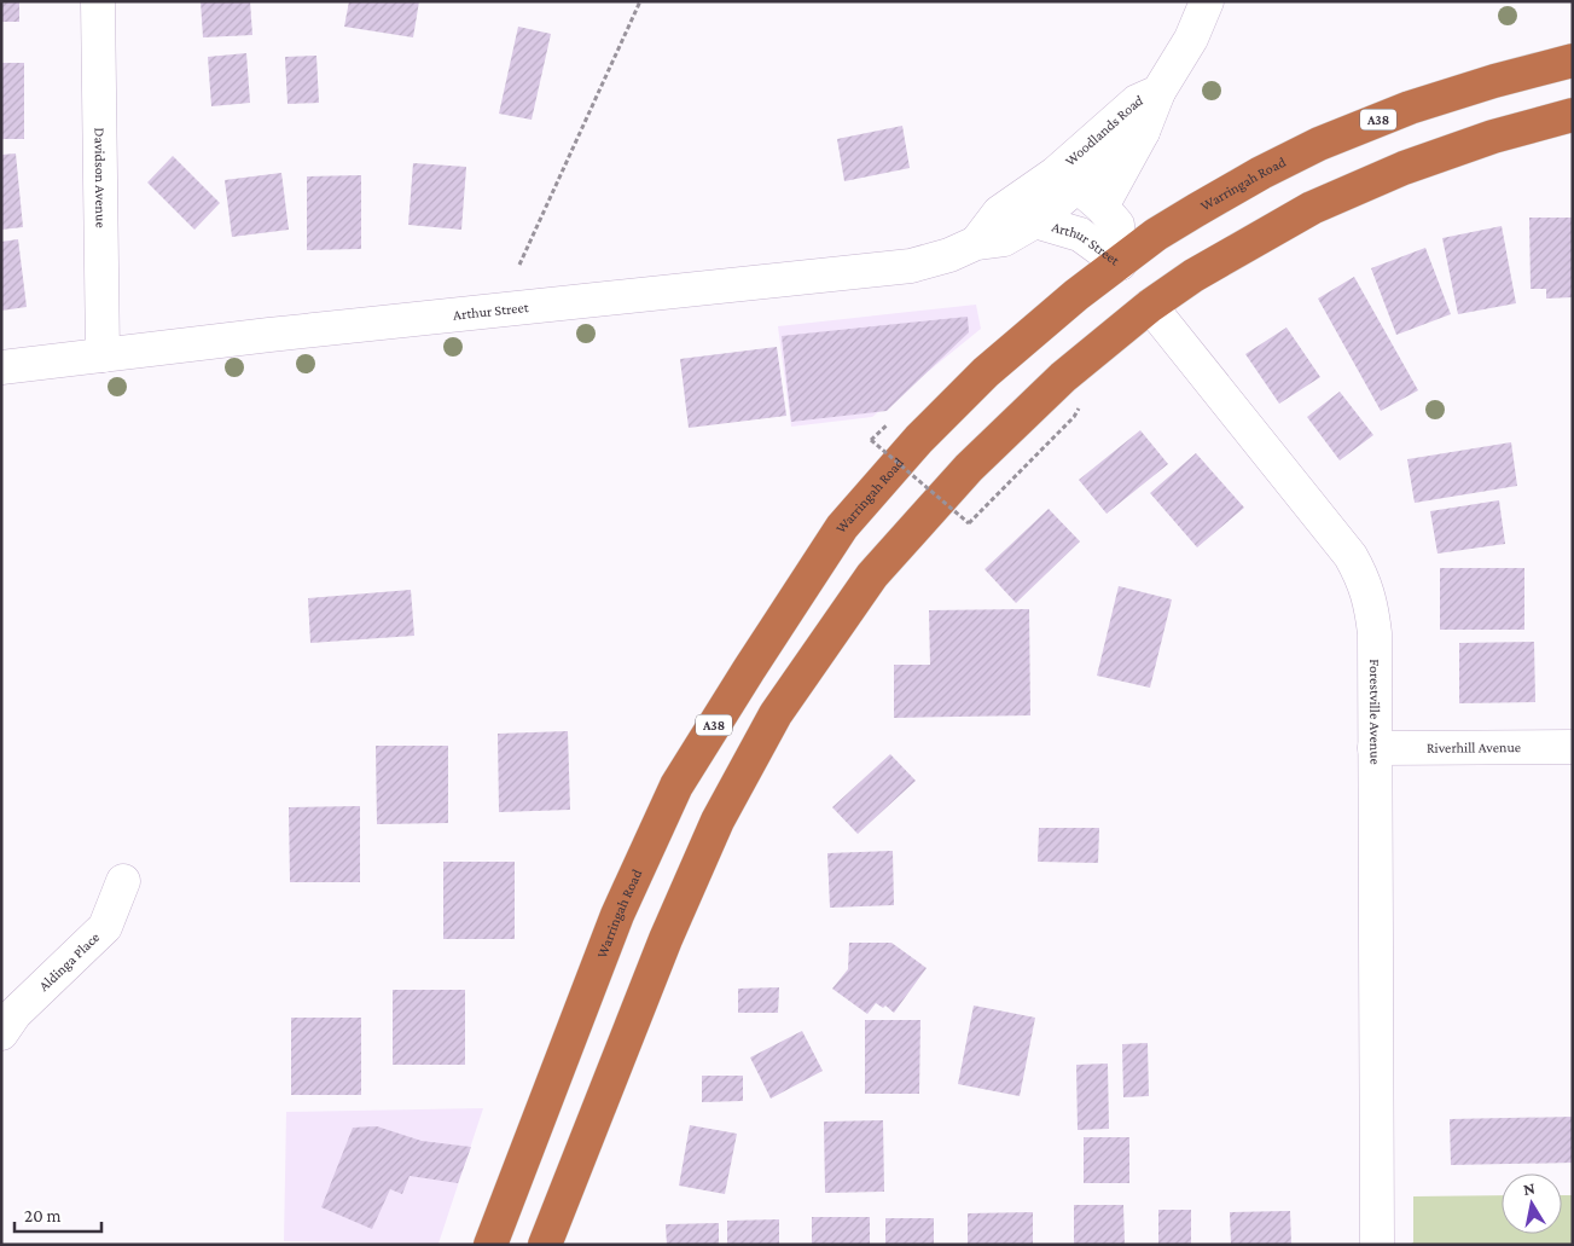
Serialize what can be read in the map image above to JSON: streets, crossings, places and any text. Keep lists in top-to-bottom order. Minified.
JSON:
{"streets":{"highway":["A38","Warringah Road","Forestville Avenue"],"street":["Woodlands Road","Davidson Avenue","Arthur Street","Riverhill Avenue","Aldinga Place"]},"crossings":[["Woodlands Road","Arthur Street"],["Davidson Avenue","Arthur Street"],["Warringah Road","Arthur Street"],["Warringah Road","Forestville Avenue"],["Arthur Street","Forestville Avenue"],["Forestville Avenue","Riverhill Avenue"]],"scale_bar":"20 m","north":"top"}
